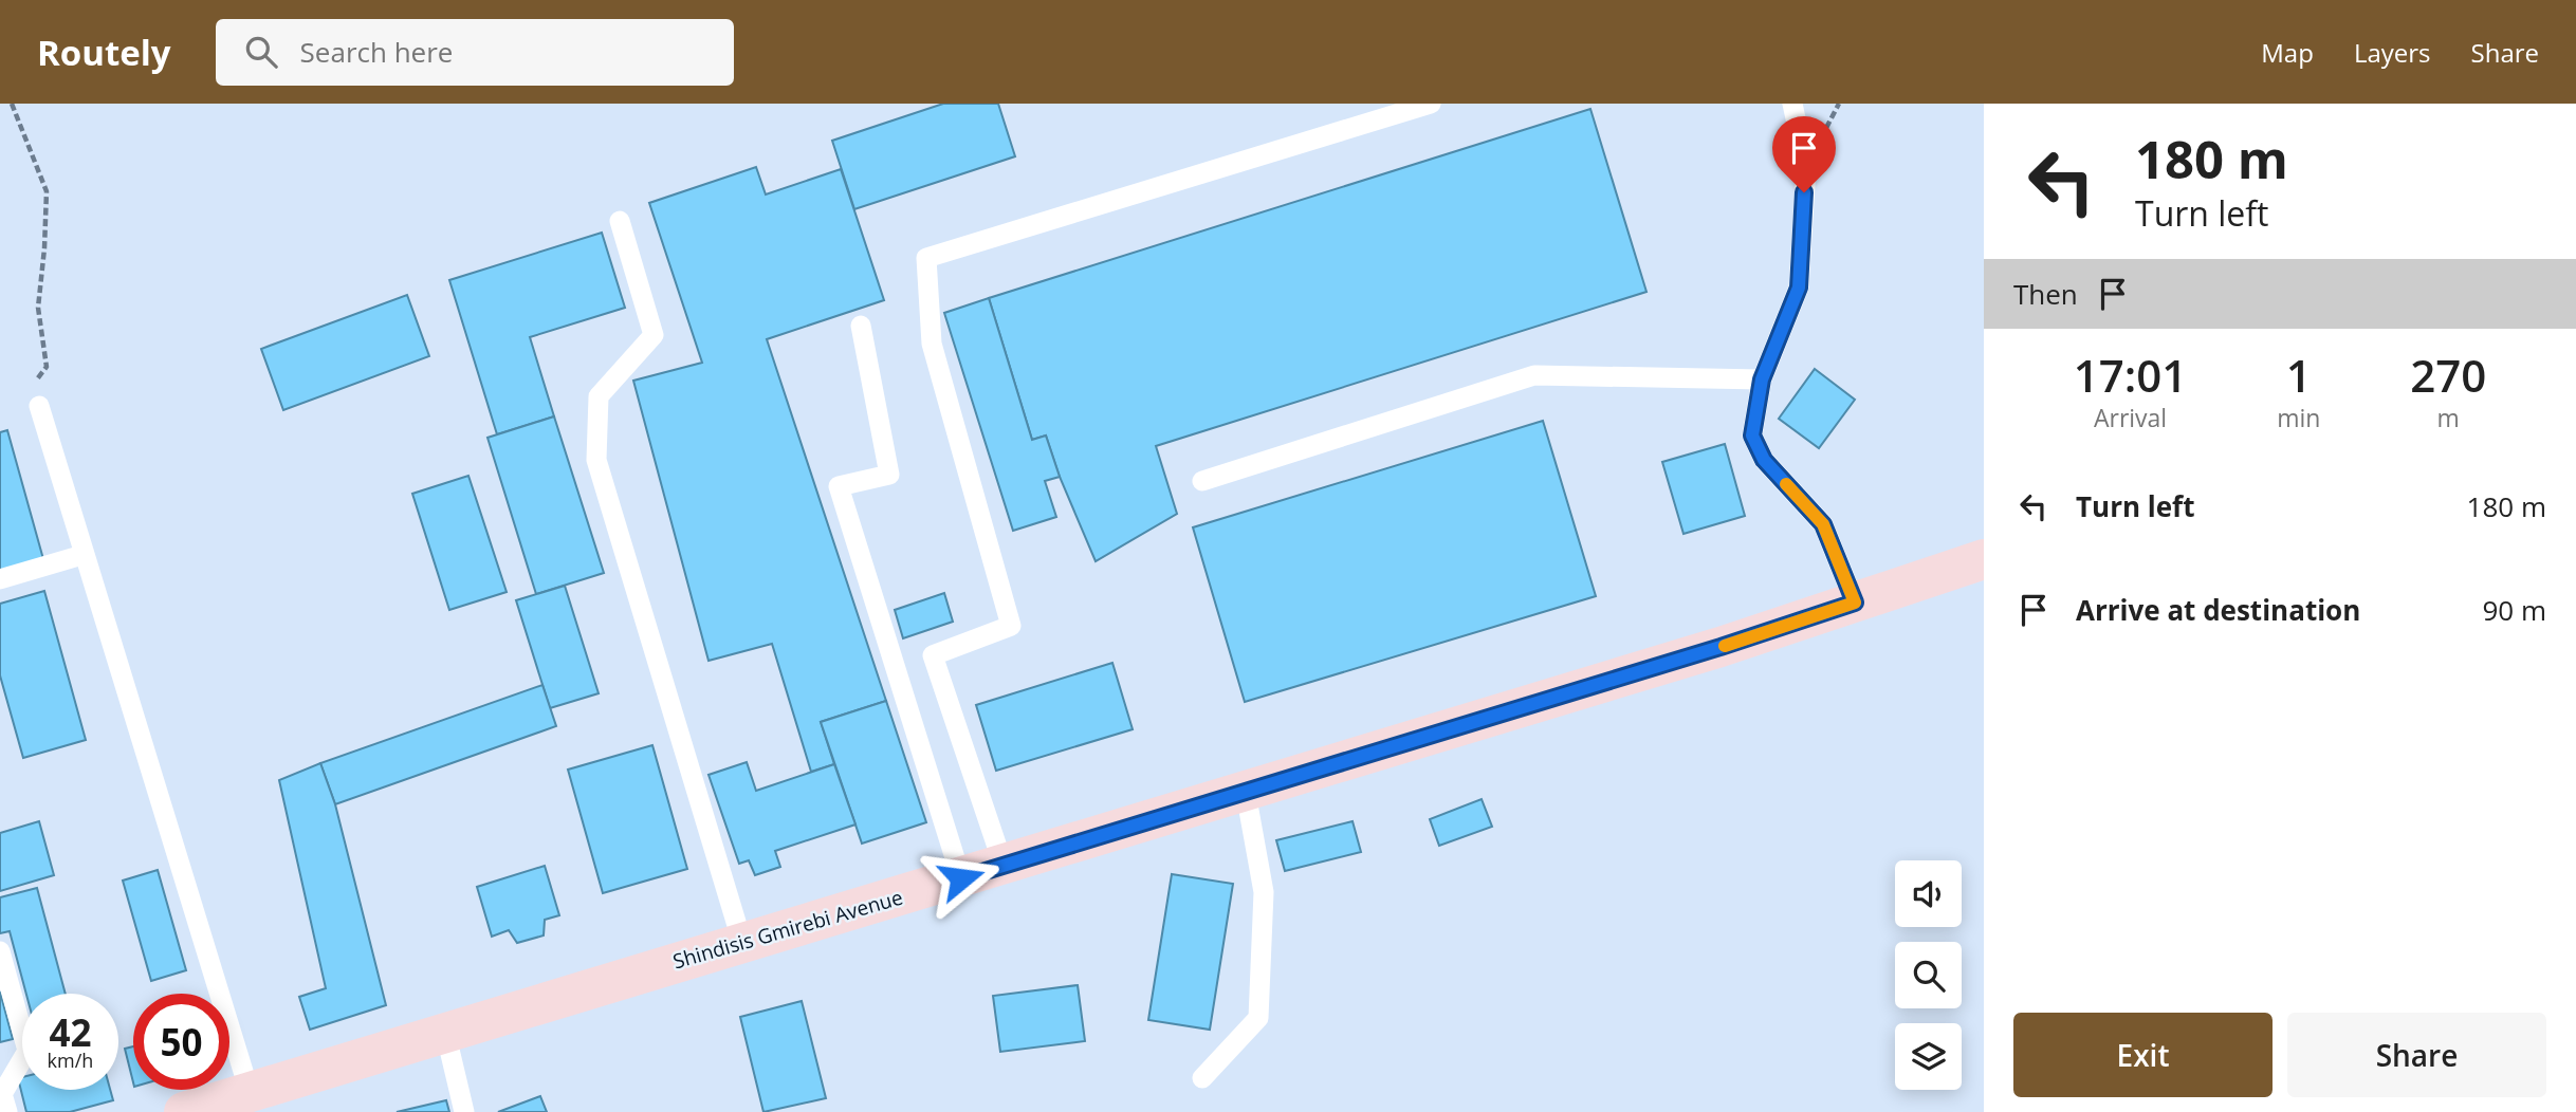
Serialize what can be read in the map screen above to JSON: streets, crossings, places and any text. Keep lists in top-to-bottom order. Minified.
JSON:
{"streets":{"main road":["Shindisis Gmirebi Avenue"]},"page":{"header":"Routely","search":"Search here","nav":["Map","Layers","Share"],"turn":["180 m","Turn left"],"then":"Then","eta":["17:01","Arrival","1","min","270","m"],"list":[{"name":"Turn left","value":"180 m"},{"name":"Arrive at destination","value":"90 m"}],"speed":"42 km/h","limit":"50","buttons":["Exit","Share"]}}
